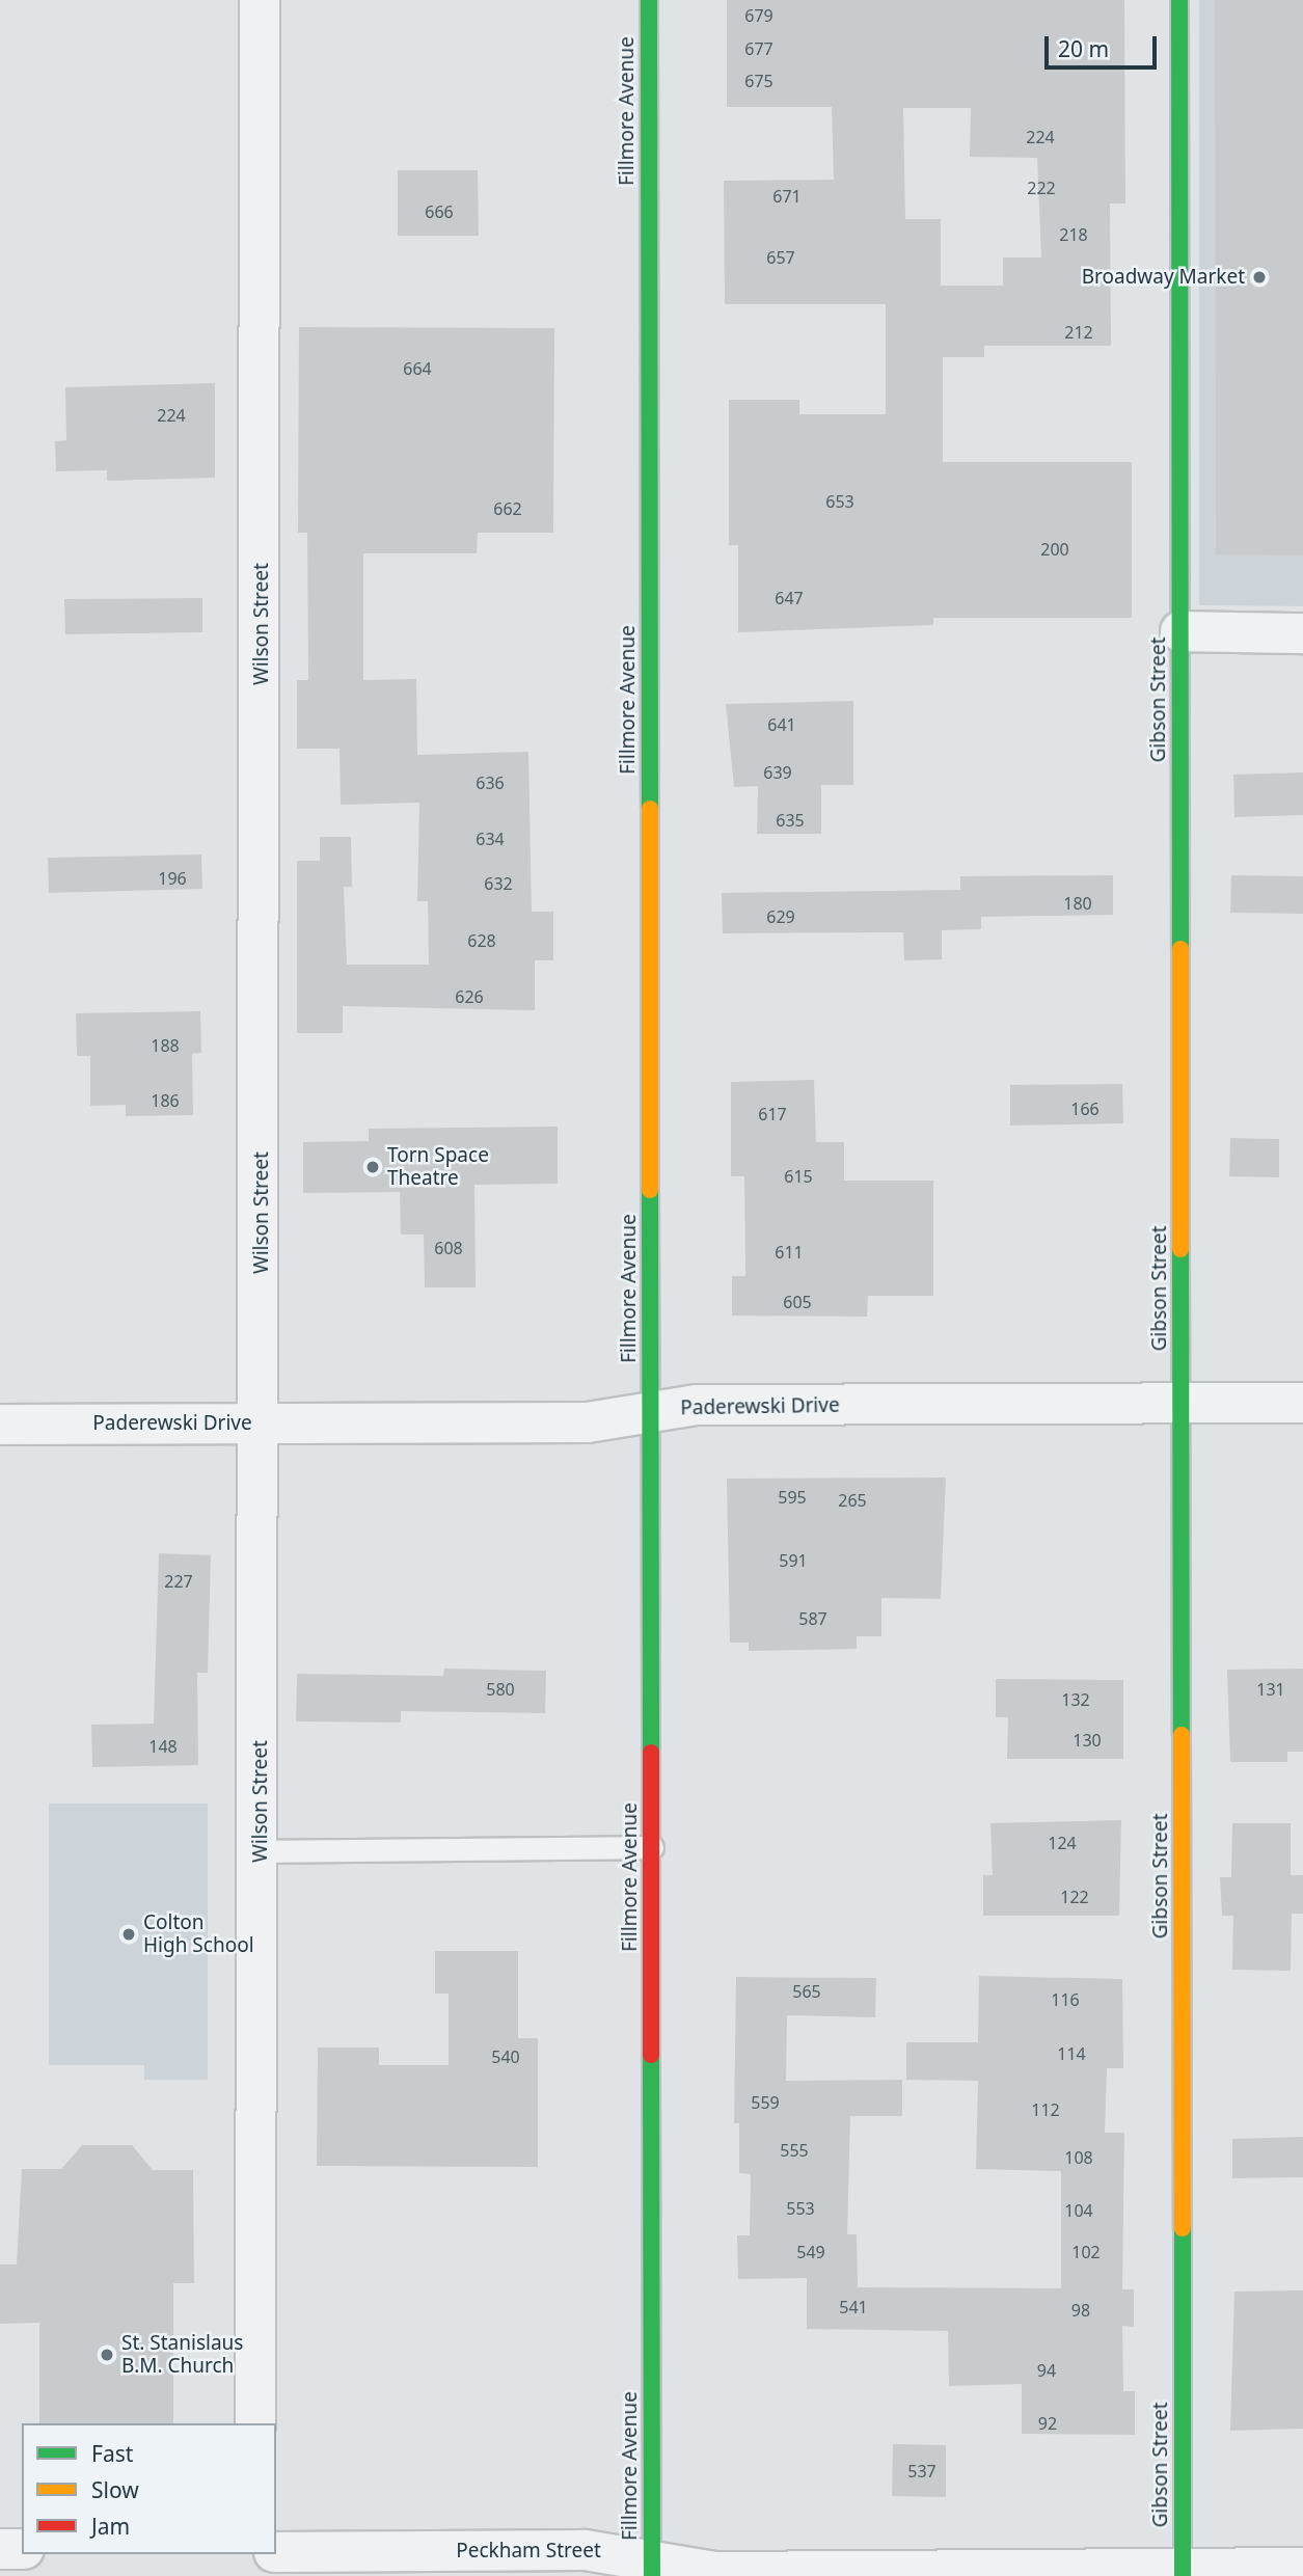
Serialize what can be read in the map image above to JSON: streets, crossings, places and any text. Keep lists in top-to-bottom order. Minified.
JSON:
{"streets":{"street":["Fillmore Avenue","Wilson Street","Gibson Street","Paderewski Drive","Peckham Street"]},"crossings":[["Fillmore Avenue","Paderewski Drive"],["Fillmore Avenue","Peckham Street"],["Wilson Street","Paderewski Drive"],["Gibson Street","Paderewski Drive"],["Gibson Street","Peckham Street"]],"places":["Broadway Market","Torn Space Theatre","Colton High School","St. Stanislaus B.M. Church"],"house_numbers":["679","677","675","224","222","671","666","218","657","212","664","224","653","662","200","647","641","639","636","635","634","196","632","180","629","628","626","188","186","166","617","615","608","611","605","595","265","591","227","587","580","131","132","130","148","124","122","565","116","114","540","559","112","555","108","553","104","549","102","541","98","94","92","537"],"legend":["Fast","Slow","Jam"],"scale_bar":"20 m"}
